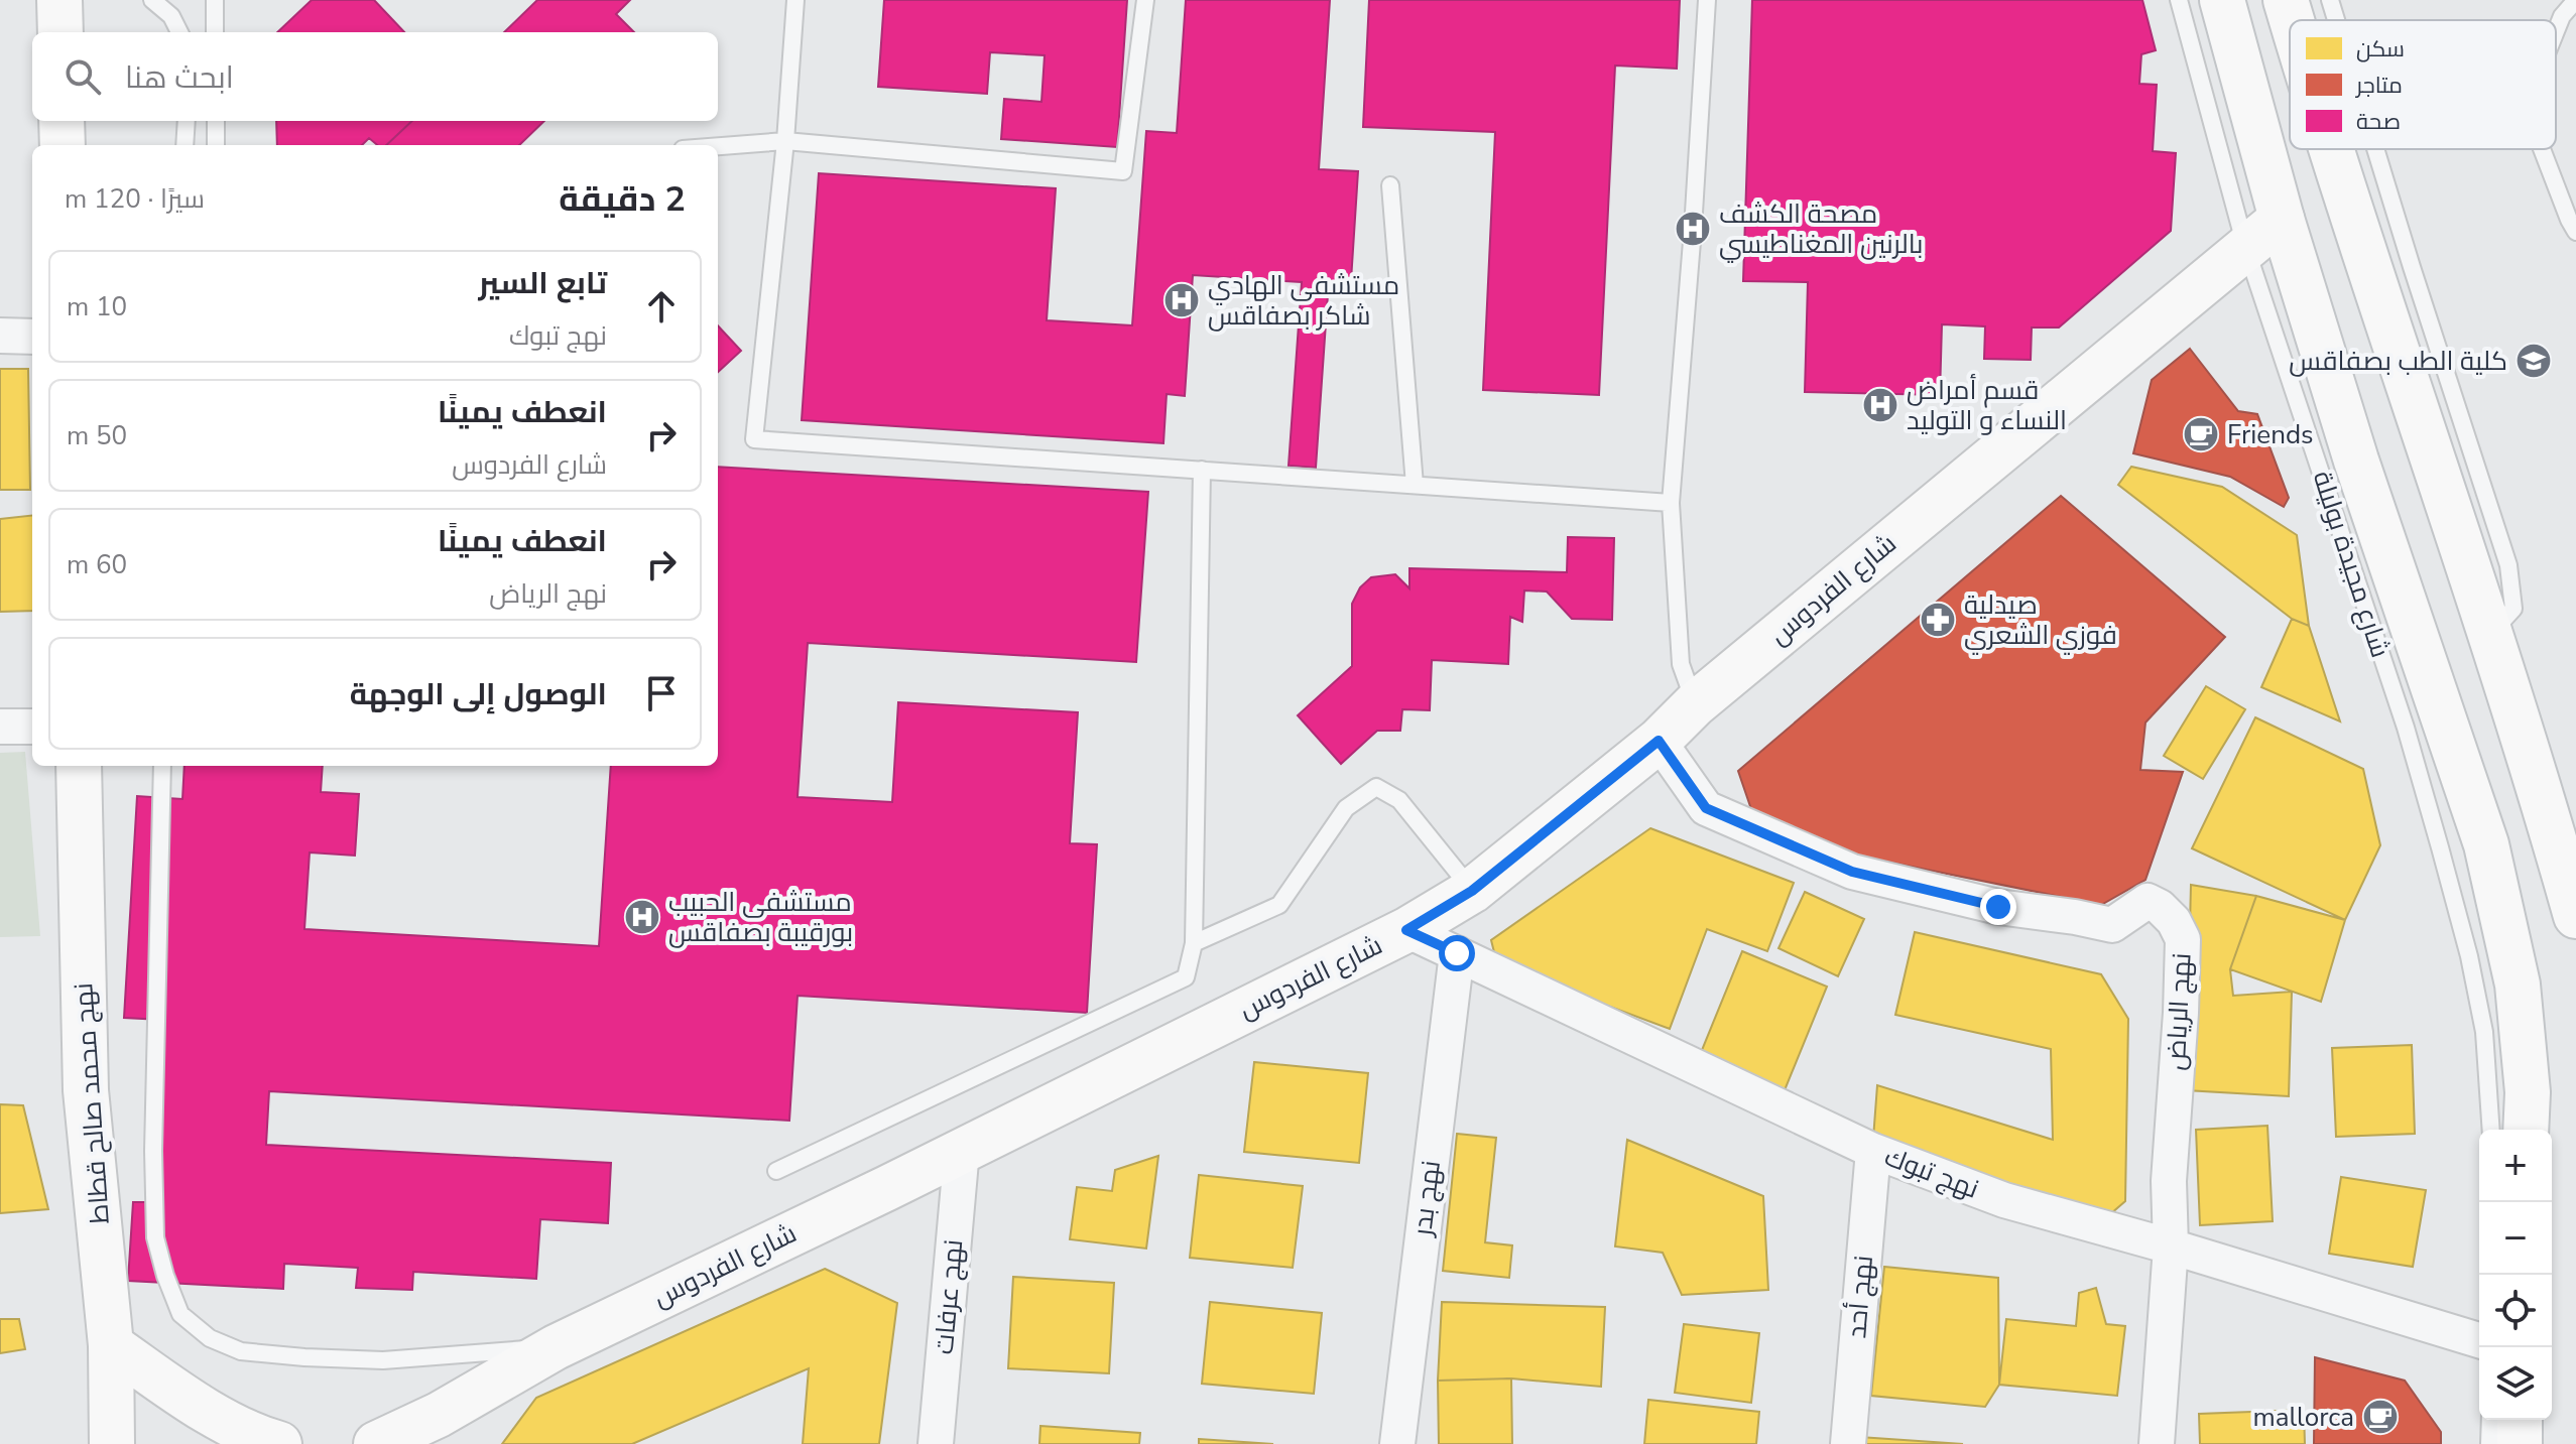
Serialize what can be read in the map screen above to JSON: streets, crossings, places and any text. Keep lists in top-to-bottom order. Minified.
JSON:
{"streets":{"street":["شارع مجيدة بوليلة","شارع الفردوس","نهج الرياض","نهج محمد صالح قطاط","نهج تبوك","نهج بدر","نهج عرفات","نهج أحد"]},"crossings":[["شارع مجيدة بوليلة","شارع الفردوس"],["شارع الفردوس","نهج الرياض"],["شارع الفردوس","نهج تبوك"],["شارع الفردوس","نهج عرفات"],["نهج الرياض","نهج تبوك"],["نهج تبوك","نهج بدر"],["نهج تبوك","نهج أحد"]],"places":{"hospital":["مصحة الكشف بالرنين المغناطيسي","مستشفى الهادي شاكر بصفاقس","قسم أمراض النساء و التوليد","مستشفى الحبيب بورقيبة بصفاقس"],"school or university":["كلية الطب بصفاقس"],"cafe":["Friends","mallorca"],"pharmacy":["صيدلية فوزي الشعري"]},"legend":["سكن","متاجر","صحة"],"page":{"search":"ابحث هنا","heading":["2 دقيقة","سيرًا · 120 m"],"list":[["تابع السير","نهج تبوك","10 m"],["انعطف يمينًا","شارع الفردوس","50 m"],["انعطف يمينًا","نهج الرياض","60 m"],"الوصول إلى الوجهة"],"map_buttons":["+","−"]}}
